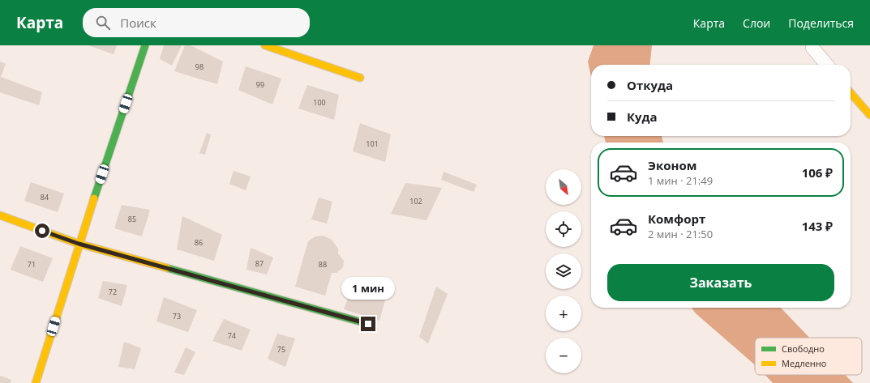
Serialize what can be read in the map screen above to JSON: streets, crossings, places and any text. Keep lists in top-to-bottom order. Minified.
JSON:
{"house_numbers":["98","99","100","101","84","102","85","86","87","71","88","72","73","74","75"],"legend":["Свободно","Медленно"],"north":"bottom right","page":{"header":"Карта","search":"Поиск","nav":["Карта","Слои","Поделиться"],"banner":["Откуда","Куда"],"list":[{"name":"Эконом","note":"1 мин · 21:49","value":"106 ₽"},{"name":"Комфорт","note":"2 мин · 21:50","value":"143 ₽"}],"map_buttons":["+","−"],"buttons":"Заказать","bubble":"1 мин"}}
